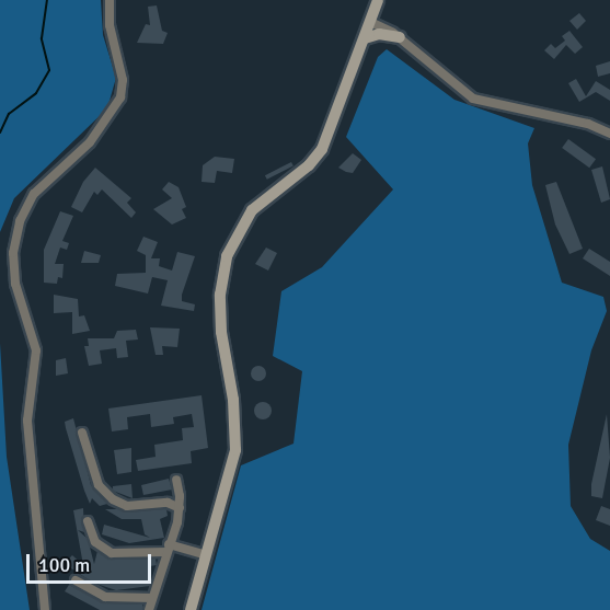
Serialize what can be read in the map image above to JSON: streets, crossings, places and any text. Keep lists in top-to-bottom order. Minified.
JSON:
{"scale_bar":"100 m"}
